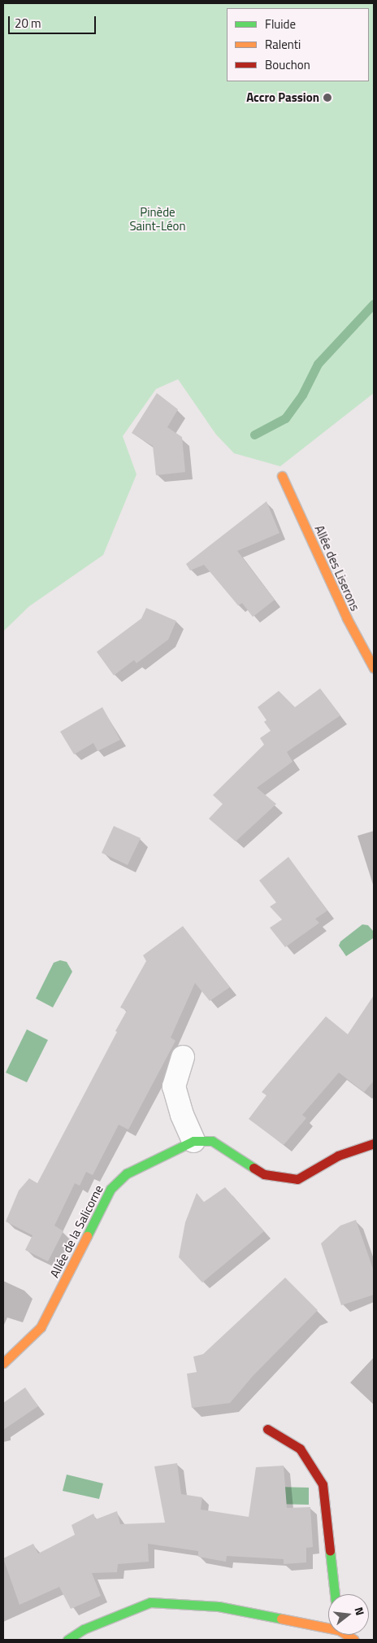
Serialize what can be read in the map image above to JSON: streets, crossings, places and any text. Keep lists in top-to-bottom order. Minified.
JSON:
{"streets":{"street":["Allée des Liserons","Allée de la Salicorne"]},"parks":["Pinède Saint-Léon"],"places":["Accro Passion"],"legend":["Fluide","Ralenti","Bouchon"],"scale_bar":"20 m","north":"right"}
